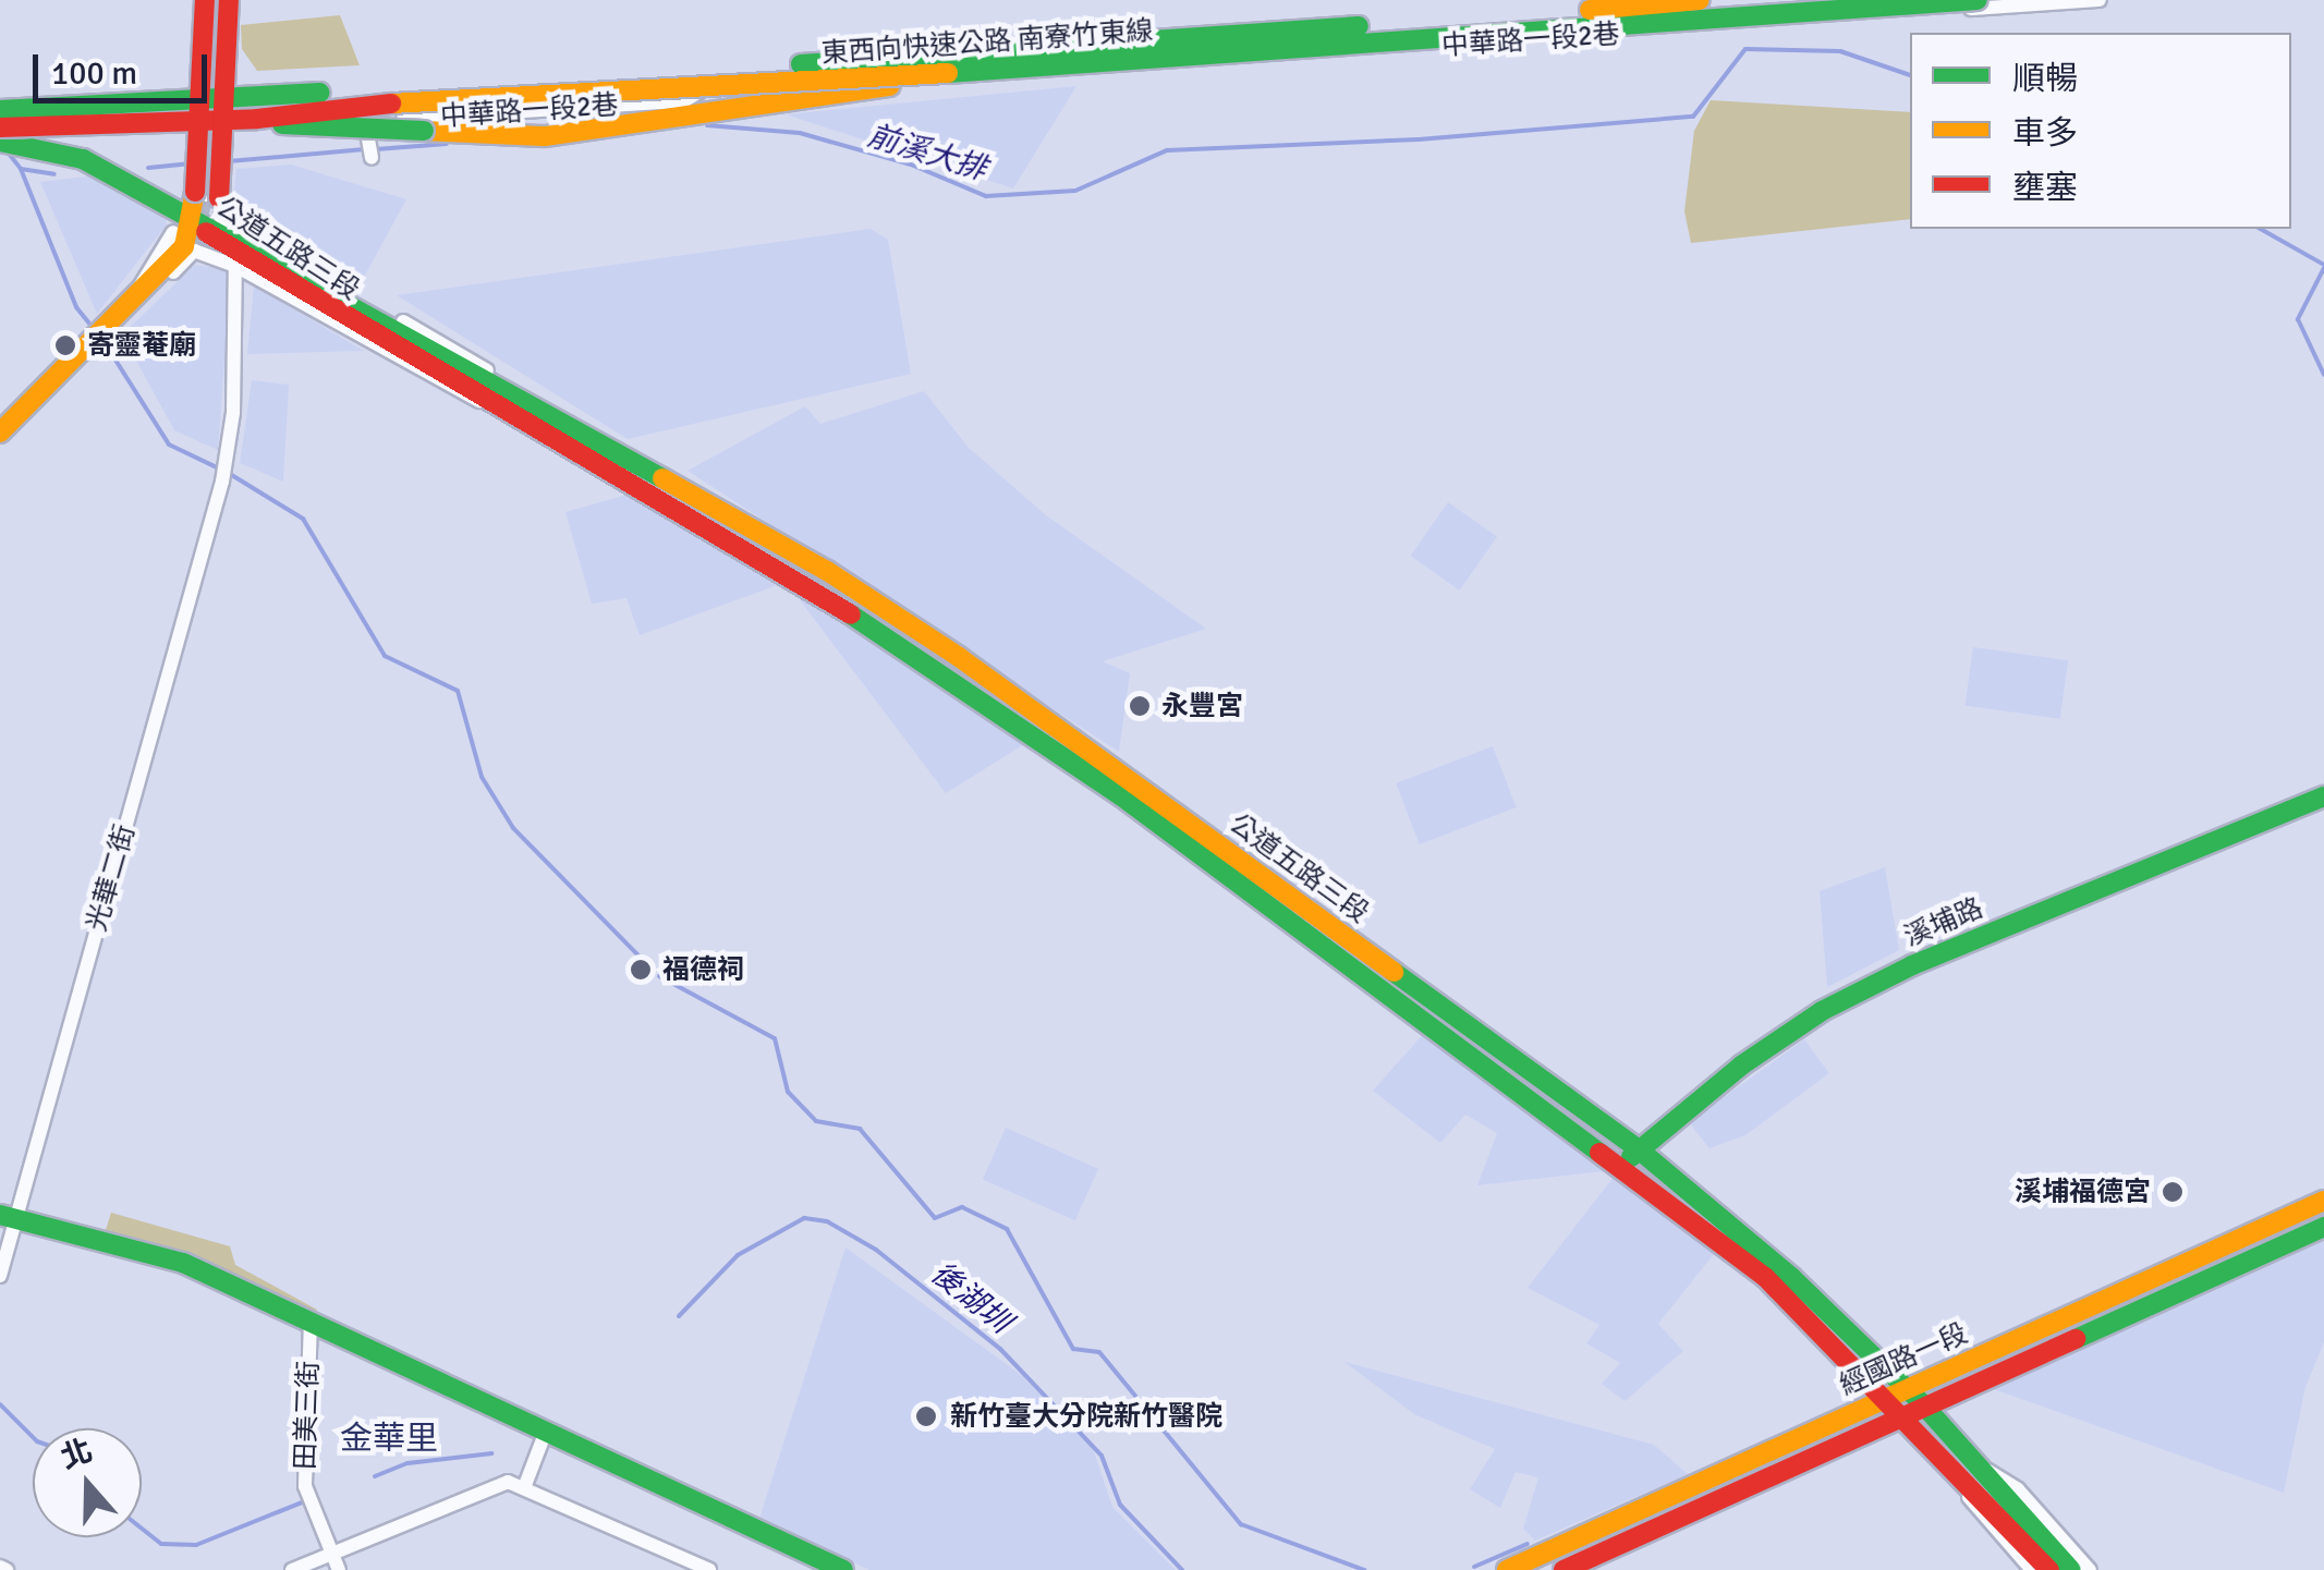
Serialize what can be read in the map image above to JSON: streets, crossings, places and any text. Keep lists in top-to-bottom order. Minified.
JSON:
{"streets":{"main road":["東西向快速公路 南寮竹東線","公道五路三段","溪埔路","經國路一段"],"street":["中華路一段2巷","光華二街","田美三街"]},"crossings":[["中華路一段2巷","公道五路三段"],["公道五路三段","光華二街"],["公道五路三段","溪埔路"],["公道五路三段","經國路一段"]],"districts":["金華里"],"water":["前溪大排","後湖圳"],"places":["寄靈菴廟","永豐宮","福德祠","溪埔福德宮","新竹臺大分院新竹醫院"],"legend":["順暢","車多","壅塞"],"scale_bar":"100 m","north":"top"}
